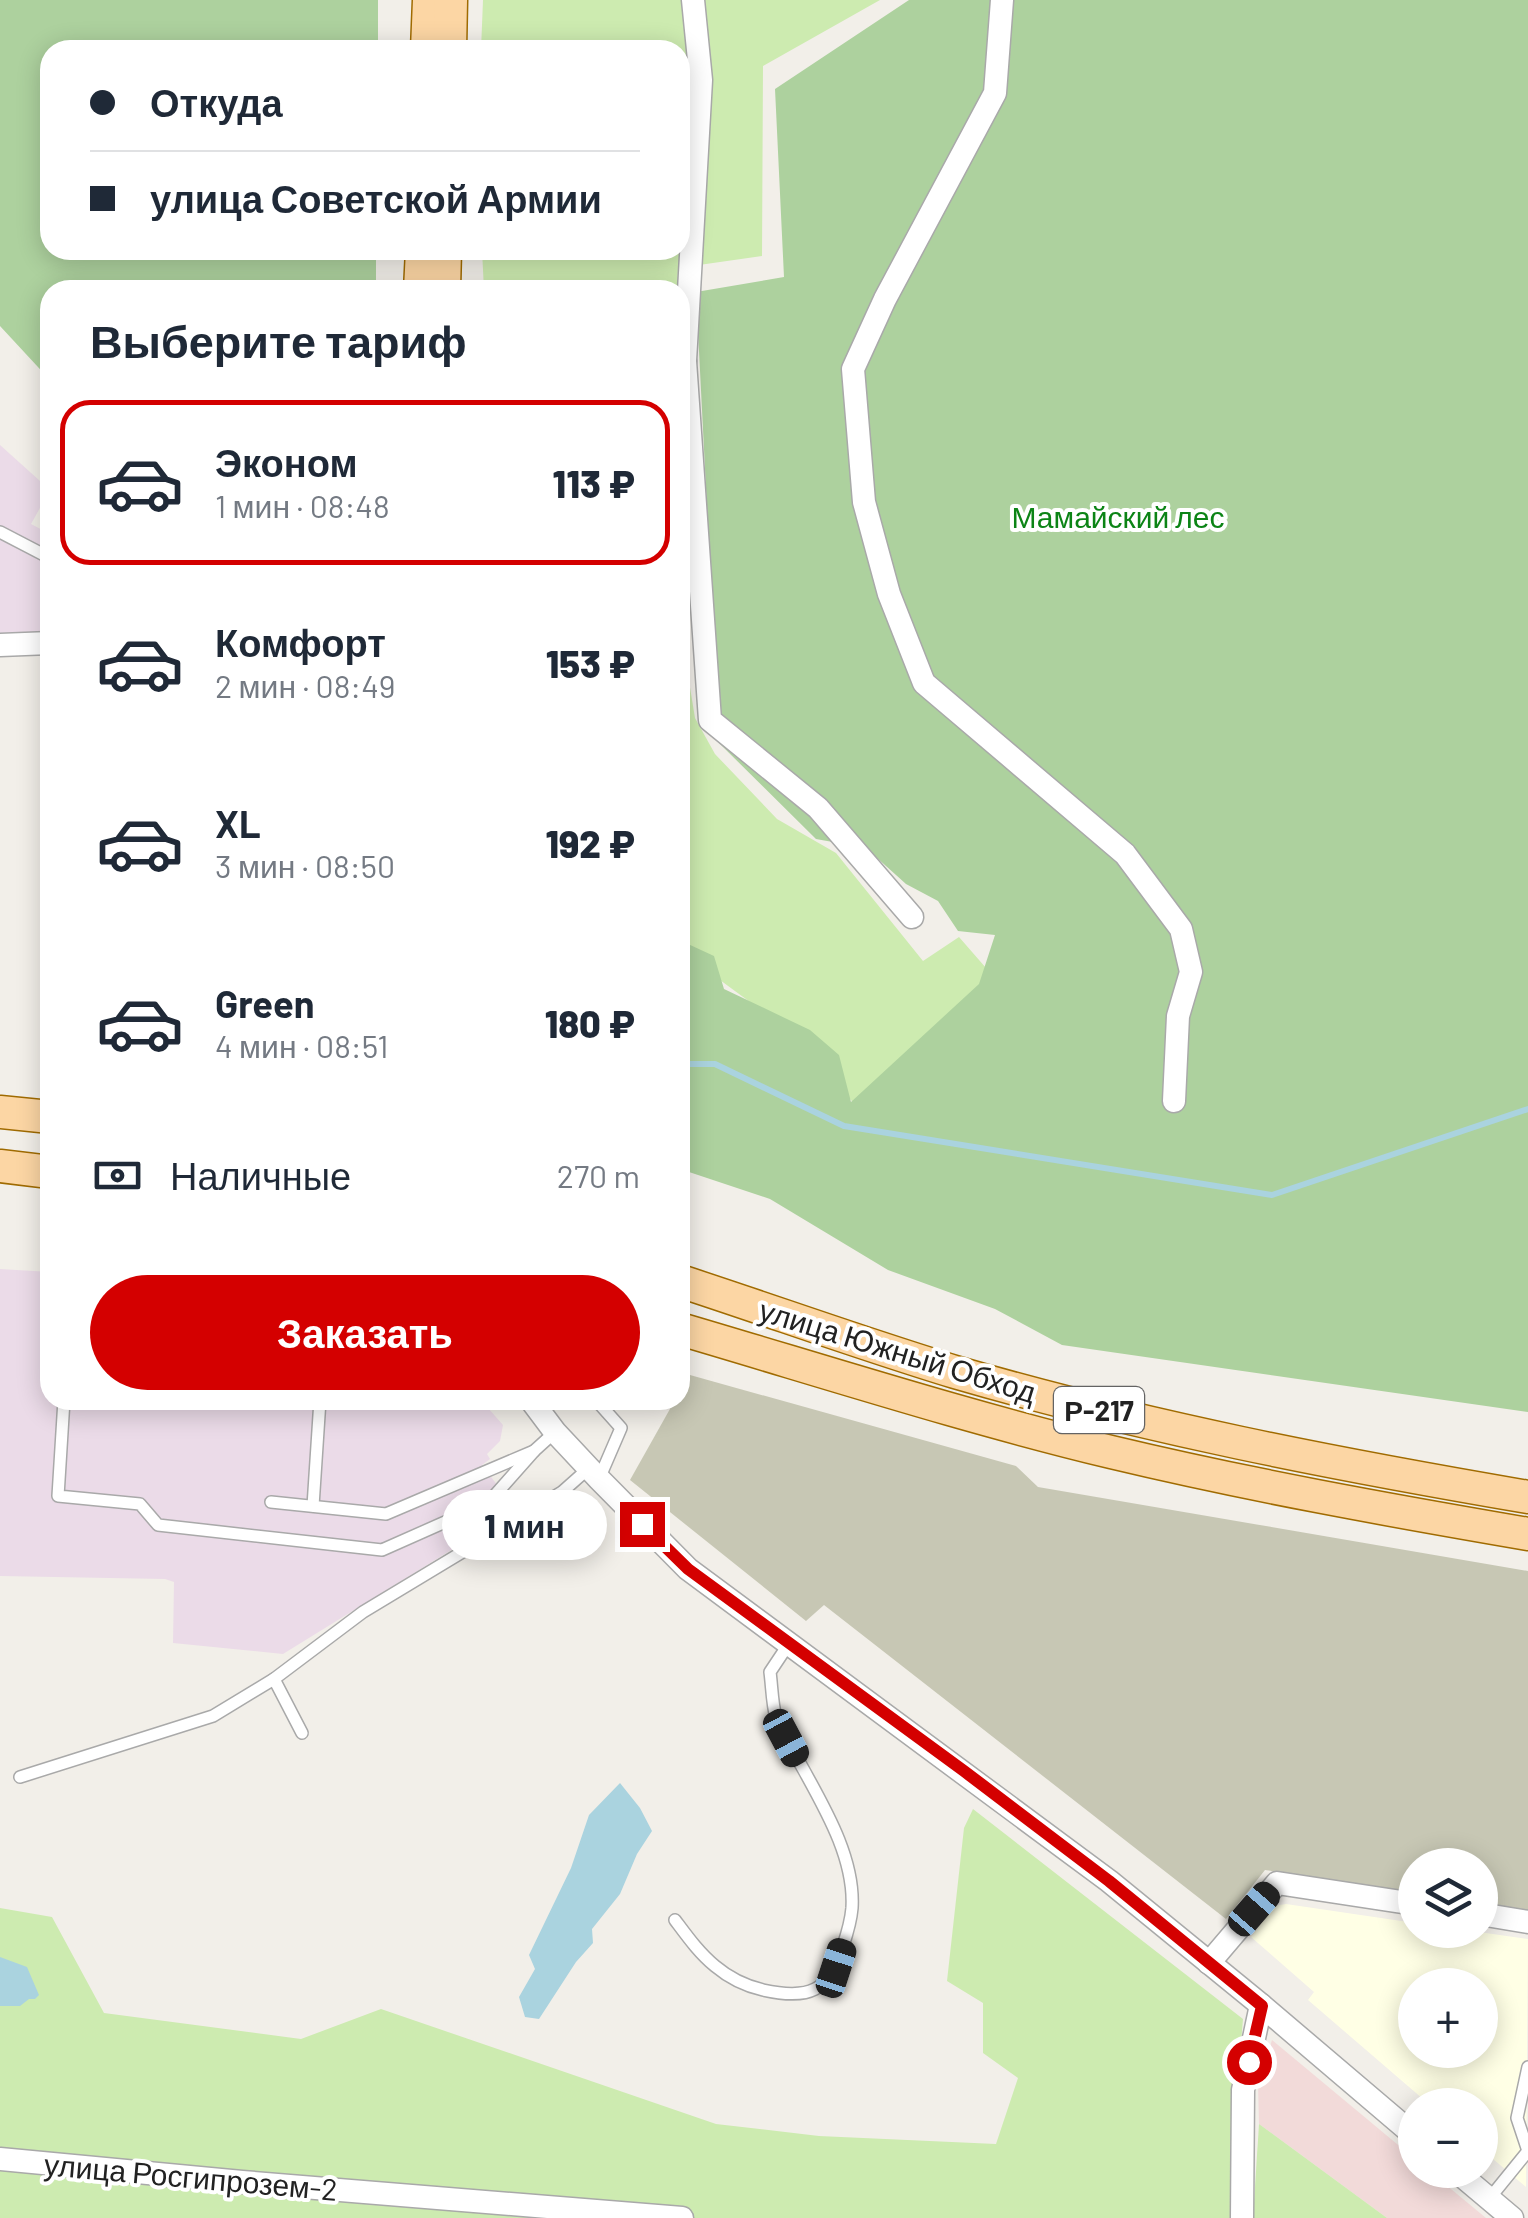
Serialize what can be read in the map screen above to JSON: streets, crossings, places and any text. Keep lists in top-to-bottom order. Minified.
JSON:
{"streets":{"main road":["улица Южный Обход","Р-217"],"street":["улица Росгипрозем-2"]},"parks":["Мамайский лес"],"page":{"banner":["Откуда","улица Советской Армии"],"heading":"Выберите тариф","list":[{"name":"Эконом","note":"1 мин · 08:48","value":"113 ₽"},{"name":"Комфорт","note":"2 мин · 08:49","value":"153 ₽"},{"name":"XL","note":"3 мин · 08:50","value":"192 ₽"},{"name":"Green","note":"4 мин · 08:51","value":"180 ₽"}],"pay":["Наличные","270 m"],"buttons":"Заказать","bubble":"1 мин","map_buttons":["+","−"]}}
